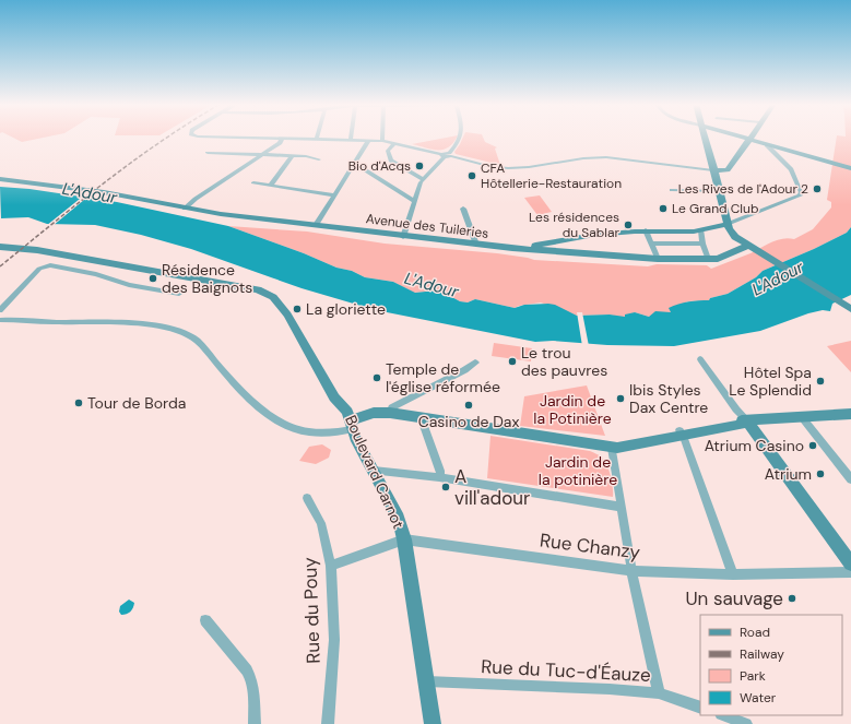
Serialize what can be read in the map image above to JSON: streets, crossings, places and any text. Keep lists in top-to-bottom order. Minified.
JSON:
{"streets":{"main road":["Avenue des Tuileries","Boulevard Carnot"],"street":["Rue Chanzy","Rue du Pouy","Rue du Tuc-d'Éauze"]},"crossings":[["Boulevard Carnot","Rue Chanzy"],["Boulevard Carnot","Rue du Tuc-d'Éauze"],["Rue Chanzy","Rue du Pouy"]],"water":["L'Adour"],"parks":["Jardin de la Potinière","Jardin de la potinière"],"places":["Bio d'Acqs","CFA Hôtellerie-Restauration","Les Rives de l'Adour 2","Le Grand Club","Les résidences du Sablar","Résidence des Baignots","La gloriette","Le trou des pauvres","Temple de l'église réformée","Hôtel Spa Le Splendid","Ibis Styles Dax Centre","Tour de Borda","Casino de Dax","Atrium Casino","Atrium","A vill'adour","Un sauvage"],"legend":["Road","Railway","Park","Water"]}
